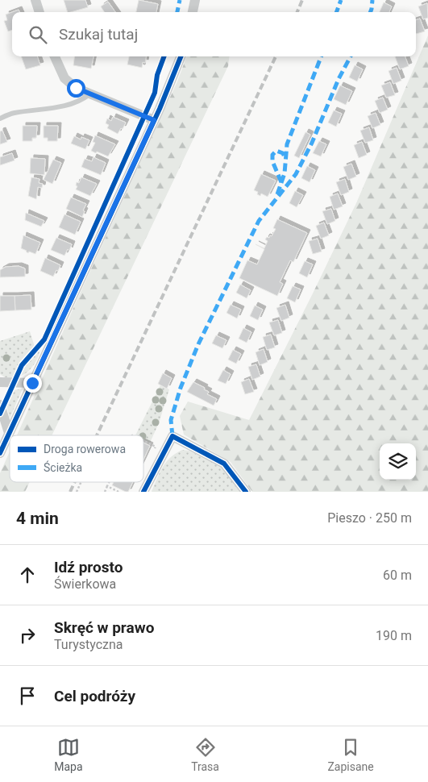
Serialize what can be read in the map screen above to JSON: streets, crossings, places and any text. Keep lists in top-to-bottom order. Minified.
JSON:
{"legend":["Droga rowerowa","Ścieżka"],"page":{"search":"Szukaj tutaj","heading":["4 min","Pieszo · 250 m"],"list":[["Idź prosto","Świerkowa","60 m"],["Skręć w prawo","Turystyczna","190 m"],"Cel podróży"],"nav":["Mapa","Trasa","Zapisane"]}}
